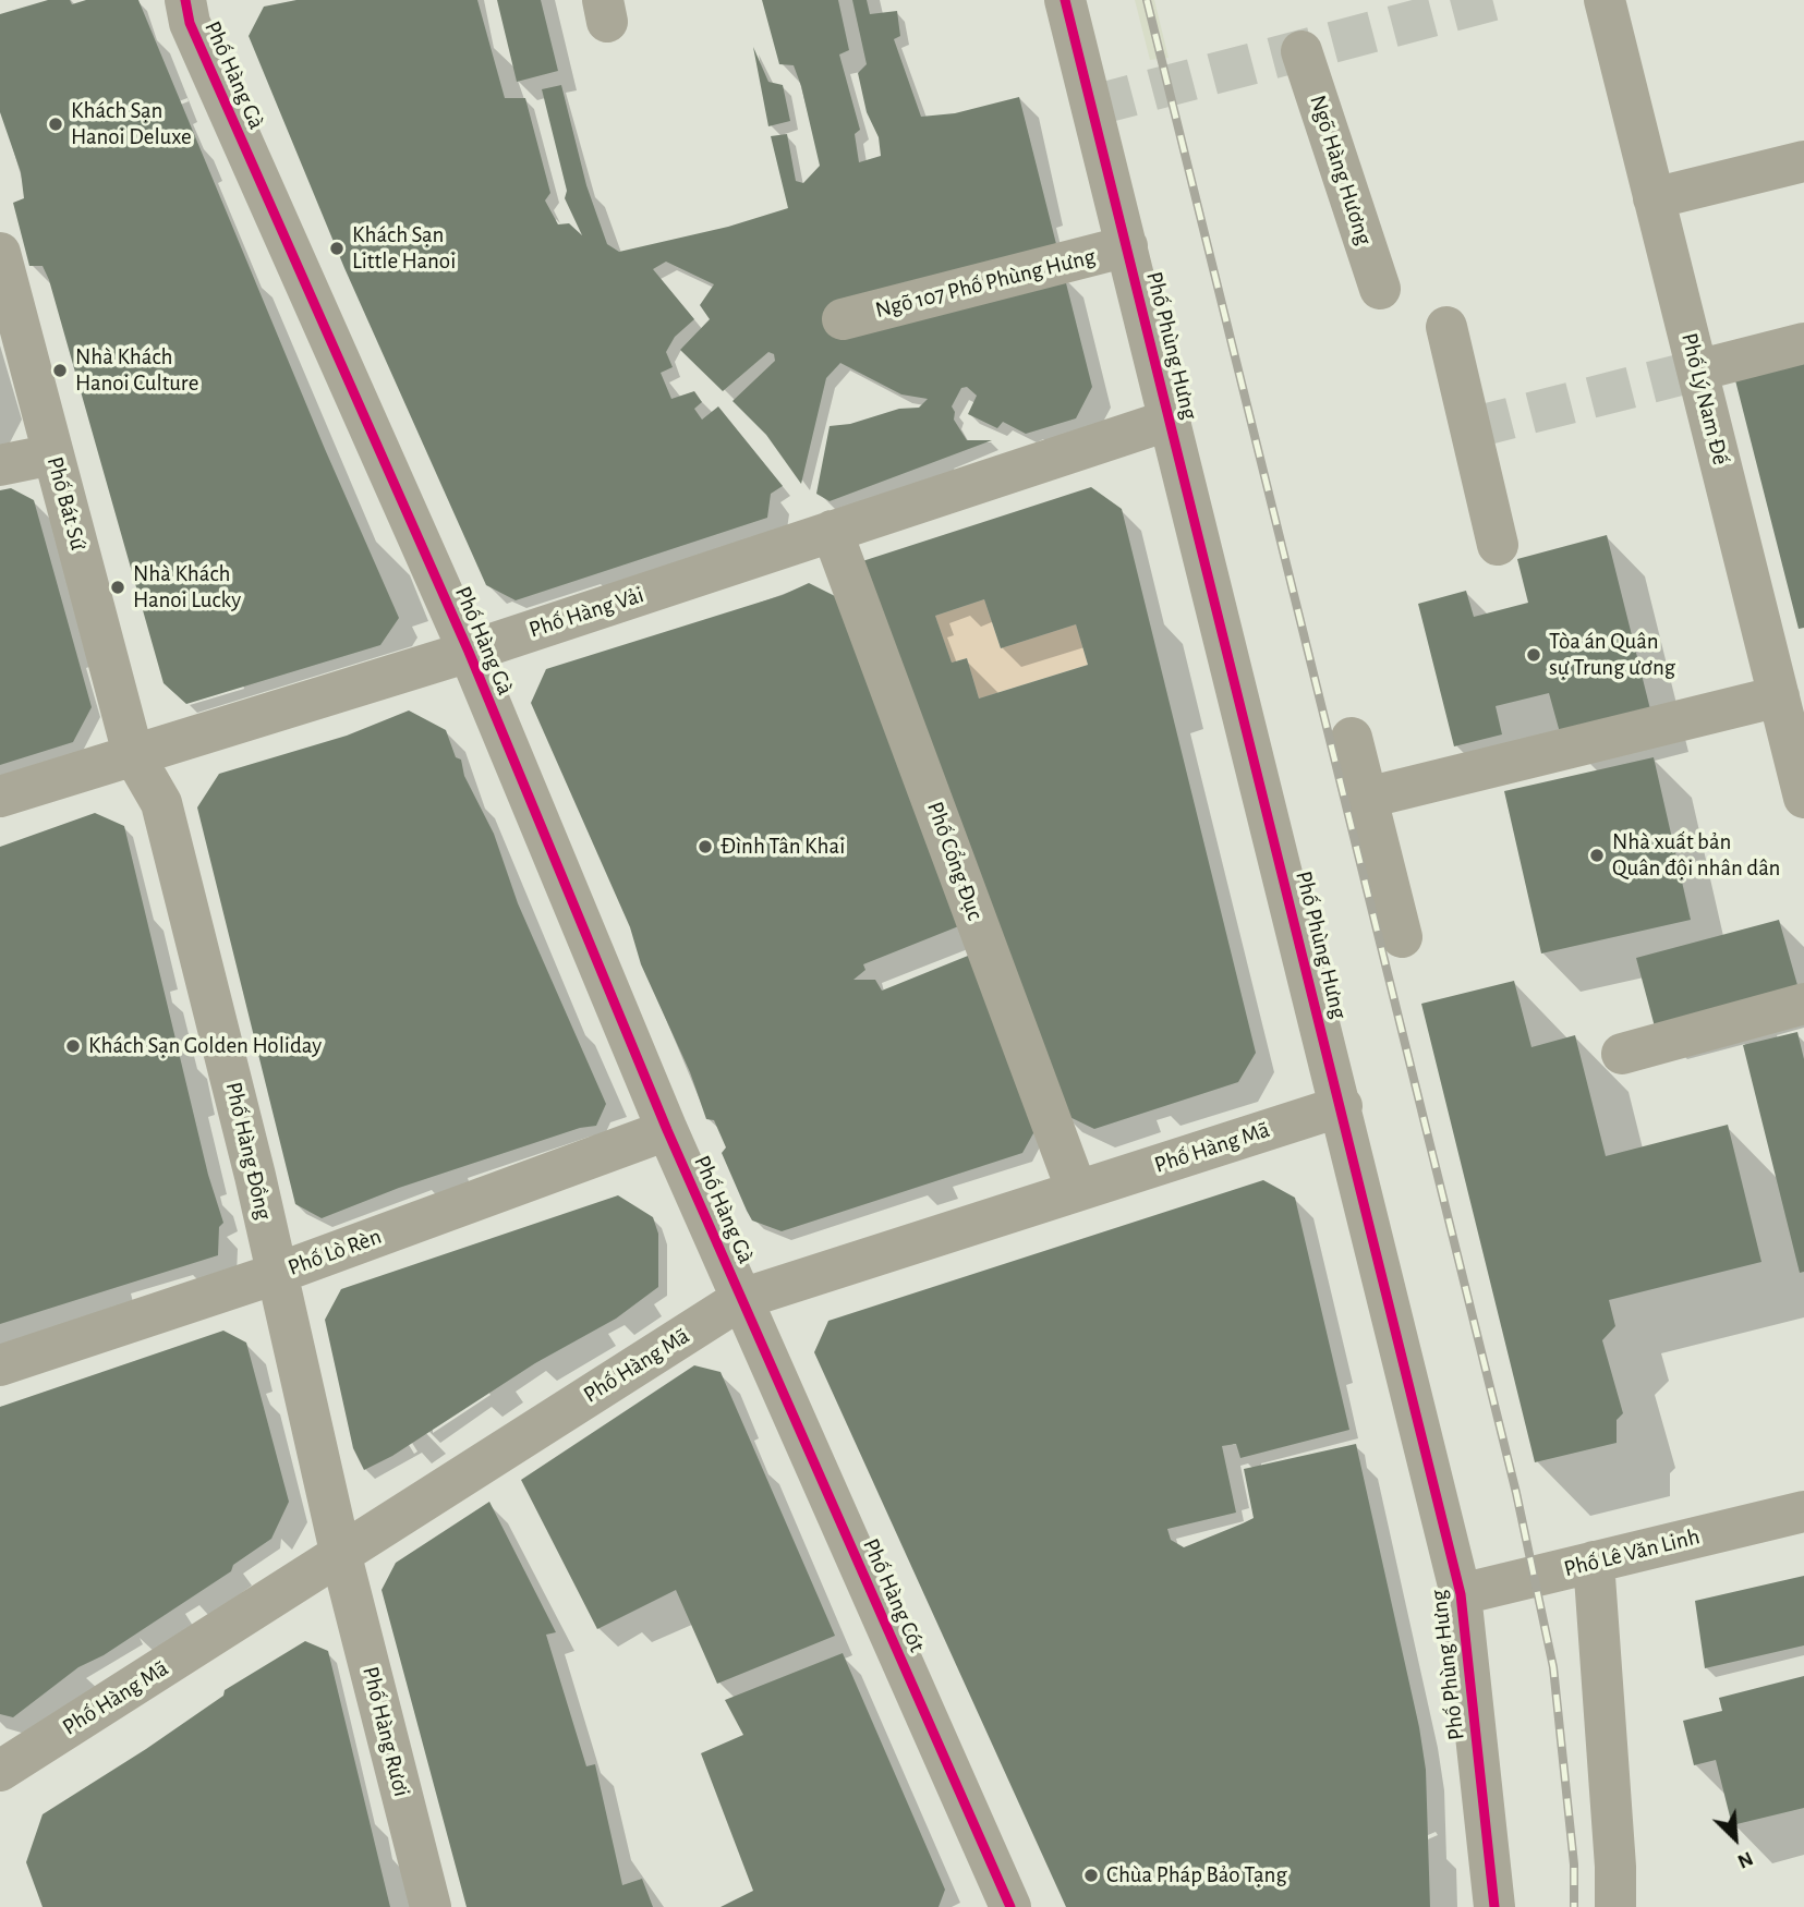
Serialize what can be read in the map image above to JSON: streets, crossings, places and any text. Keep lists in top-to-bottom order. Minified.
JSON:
{"streets":{"street":["Phố Hàng Gà","Ngõ Hàng Hương","Ngõ 107 Phố Phùng Hưng","Phố Phùng Hưng","Phố Lý Nam Đế","Phố Bát Sứ","Phố Hàng Vải","Phố Cổng Đục","Phố Hàng Mã","Phố Hàng Đồng","Phố Lò Rèn","Phố Lê Văn Linh","Phố Hàng Cót","Phố Hàng Rươi"]},"crossings":[["Phố Hàng Gà","Phố Hàng Vải"],["Phố Hàng Gà","Phố Hàng Mã"],["Phố Hàng Gà","Phố Lò Rèn"],["Phố Hàng Gà","Phố Hàng Cót"],["Ngõ 107 Phố Phùng Hưng","Phố Phùng Hưng"],["Phố Phùng Hưng","Phố Hàng Vải"],["Phố Phùng Hưng","Phố Hàng Mã"],["Phố Phùng Hưng","Phố Lê Văn Linh"],["Phố Bát Sứ","Phố Hàng Vải"],["Phố Bát Sứ","Phố Hàng Đồng"],["Phố Hàng Vải","Phố Cổng Đục"],["Phố Hàng Vải","Phố Hàng Đồng"],["Phố Cổng Đục","Phố Hàng Mã"],["Phố Hàng Mã","Phố Hàng Đồng"],["Phố Hàng Mã","Phố Hàng Cót"],["Phố Hàng Mã","Phố Hàng Rươi"],["Phố Hàng Đồng","Phố Lò Rèn"],["Phố Hàng Đồng","Phố Hàng Rươi"]],"places":["Khách Sạn Hanoi Deluxe","Khách Sạn Little Hanoi","Nhà Khách Hanoi Culture","Nhà Khách Hanoi Lucky","Tòa án Quân sự Trung ương","Đình Tân Khai","Nhà xuất bản Quân đội nhân dân","Khách Sạn Golden Holiday","Chùa Pháp Bảo Tạng"],"north":"bottom right"}
